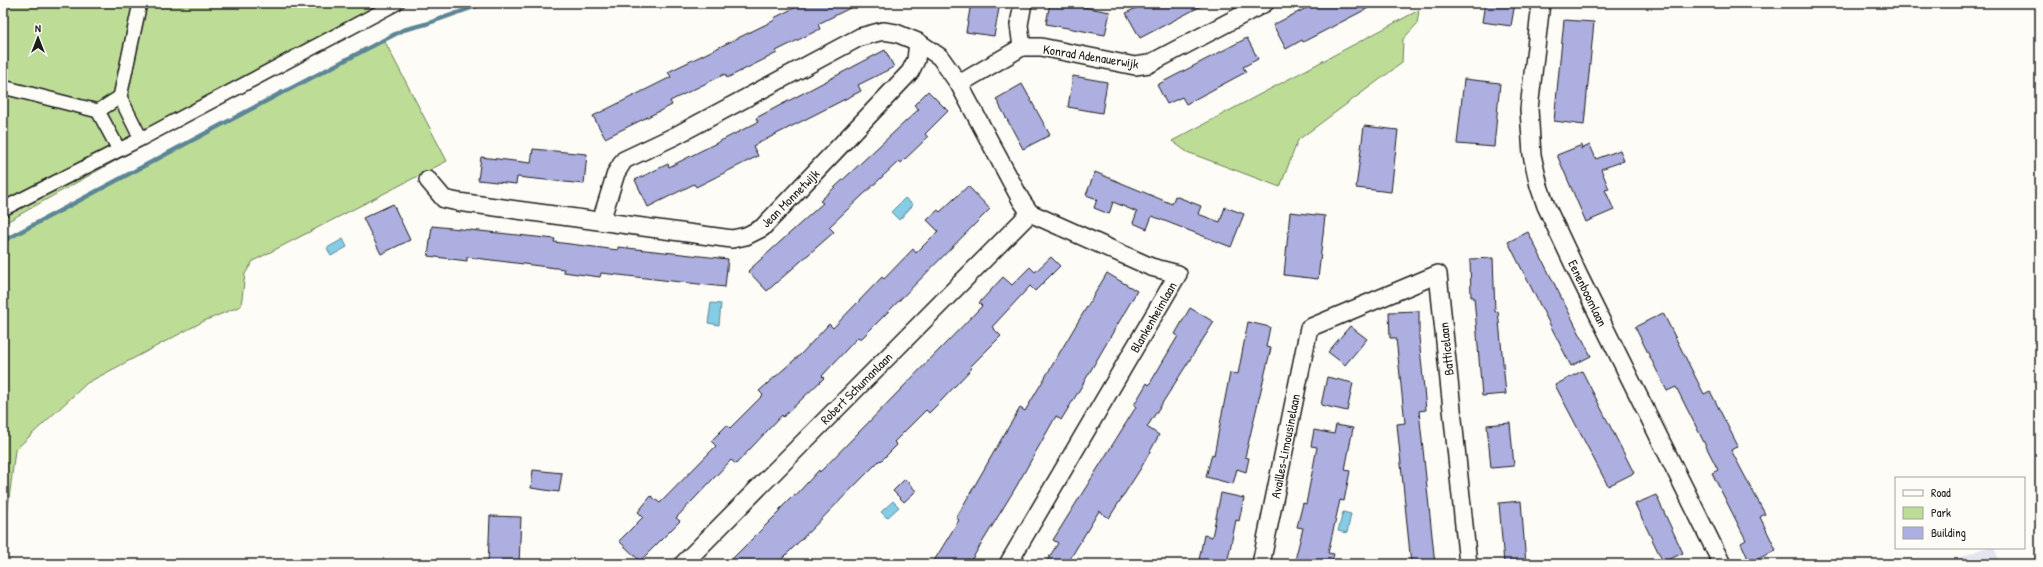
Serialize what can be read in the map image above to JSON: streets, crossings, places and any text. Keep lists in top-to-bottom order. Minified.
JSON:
{"streets":{"street":["Konrad Adenauerwijk","Jean Monnetwijk","Eenenboomlaan","Blankenheimlaan","Batticelaan","Robert Schumanlaan","Availles-Limousinelaan"]},"crossings":[["Blankenheimlaan","Robert Schumanlaan"],["Batticelaan","Availles-Limousinelaan"]],"legend":["Road","Park","Building"],"north":"top"}
